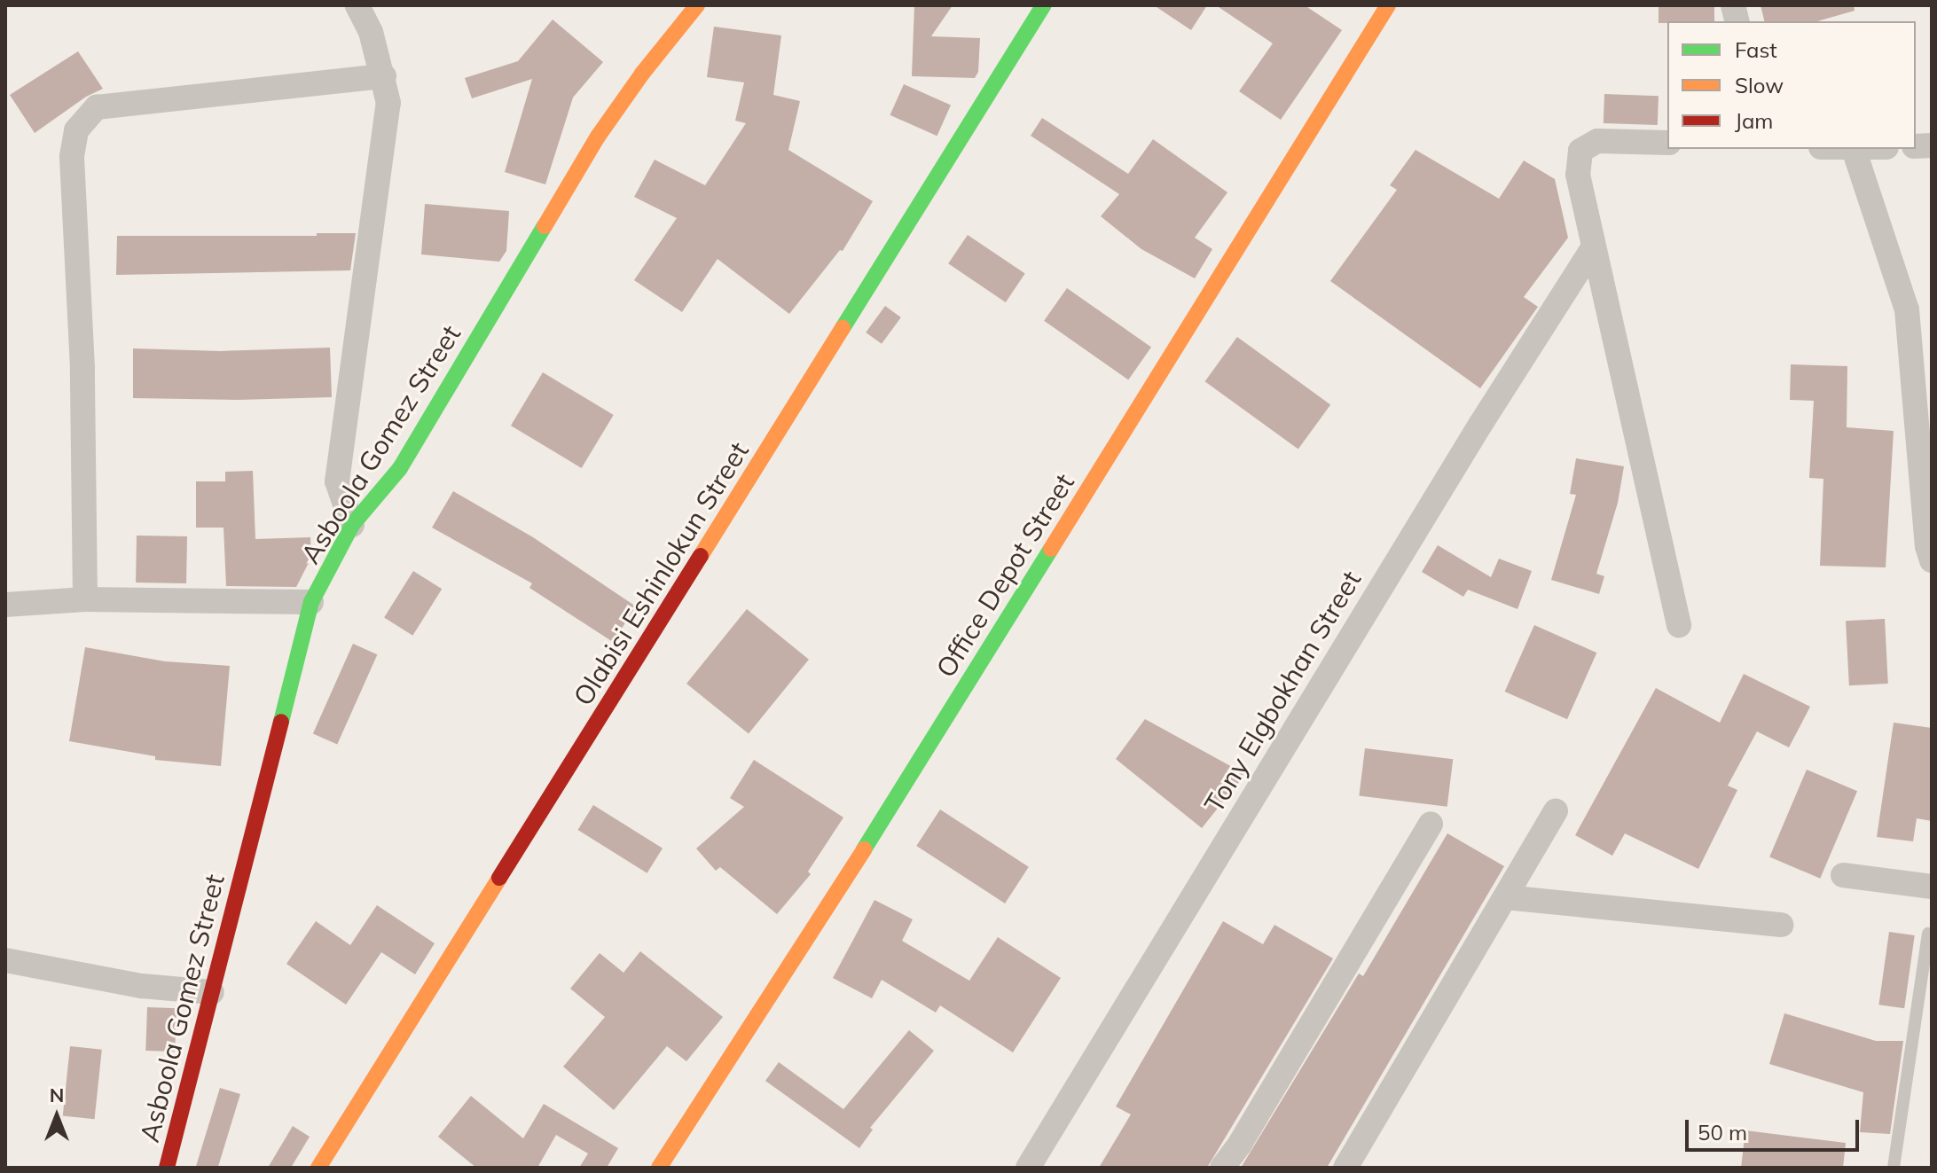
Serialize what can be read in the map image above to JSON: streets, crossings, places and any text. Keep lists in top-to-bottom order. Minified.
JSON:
{"streets":{"street":["Asboola Gomez Street","Olabisi Eshinlokun Street","Office Depot Street","Tony Elgbokhan Street"]},"legend":["Fast","Slow","Jam"],"scale_bar":"50 m","north":"top"}
